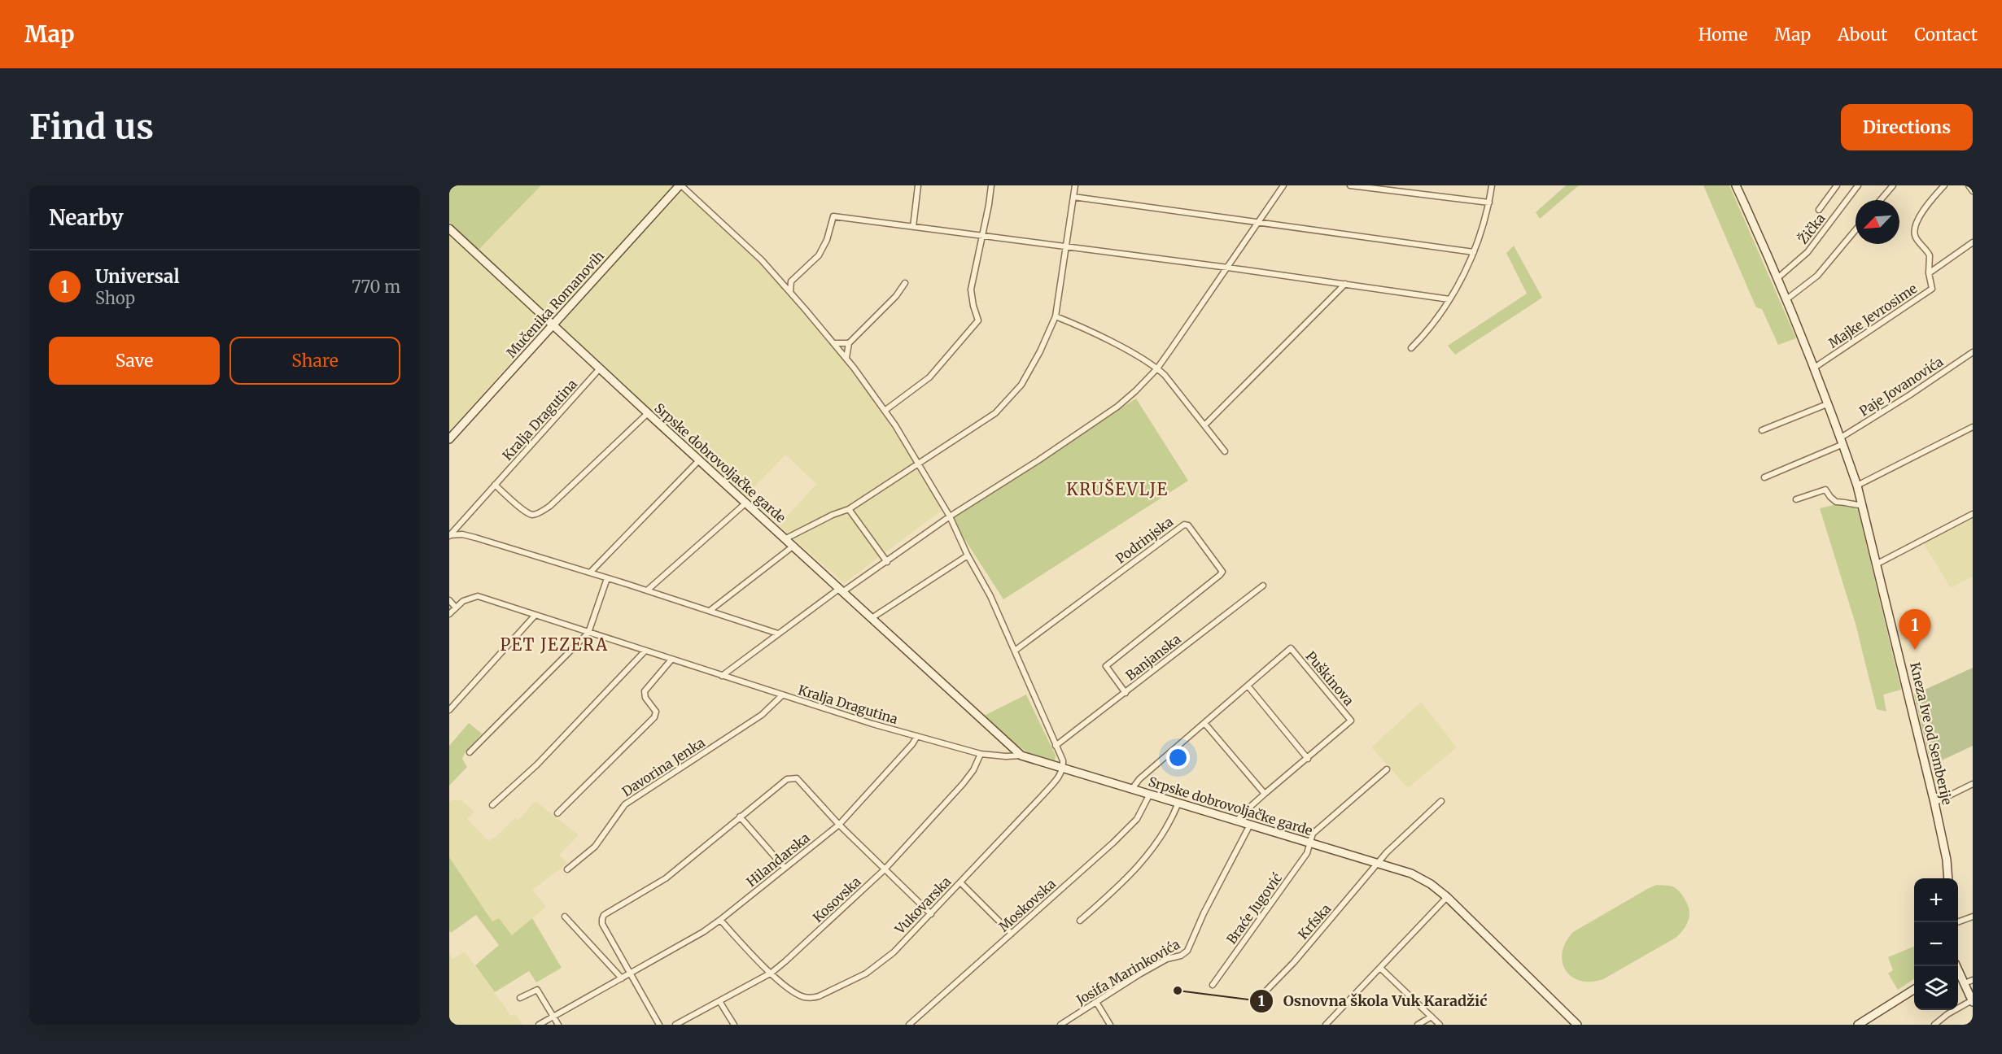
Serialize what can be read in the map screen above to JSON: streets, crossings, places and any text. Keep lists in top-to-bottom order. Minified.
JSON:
{"streets":{"main road":["Mučenika Romanovih","Srpske dobrovoljačke garde","Kneza Ive od Semberije"],"street":["Žička","Majke Jevrosime","Paje Jovanovića","Kralja Dragutina","Podrinjska","Banjanska","Puškinova","Davorina Jenka","Hilandarska","Kosovska","Vukovarska","Moskovska","Braće Jugović","Krfska","Josifa Marinkovića"]},"crossings":[["Žička","Kneza Ive od Semberije"],["Mučenika Romanovih","Srpske dobrovoljačke garde"],["Majke Jevrosime","Kneza Ive od Semberije"],["Paje Jovanovića","Kneza Ive od Semberije"],["Kralja Dragutina","Srpske dobrovoljačke garde"],["Kralja Dragutina","Davorina Jenka"],["Kralja Dragutina","Hilandarska"],["Kralja Dragutina","Kosovska"],["Srpske dobrovoljačke garde","Puškinova"],["Srpske dobrovoljačke garde","Vukovarska"],["Srpske dobrovoljačke garde","Moskovska"],["Srpske dobrovoljačke garde","Braće Jugović"],["Srpske dobrovoljačke garde","Krfska"],["Srpske dobrovoljačke garde","Josifa Marinkovića"],["Podrinjska","Banjanska"],["Hilandarska","Vukovarska"],["Kosovska","Vukovarska"]],"districts":["KRUŠEVLJE","PET JEZERA"],"places":["Osnovna škola Vuk Karadžić"],"north":"bottom left","page":{"header":"Map","nav":["Home","Map","About","Contact"],"buttons":["Directions",["Save","Share"]],"title":"Find us","heading":"Nearby","list":[{"mark":"1","name":"Universal","note":"Shop","value":"770 m"}],"pins":"1","map_buttons":["+","−"]}}
